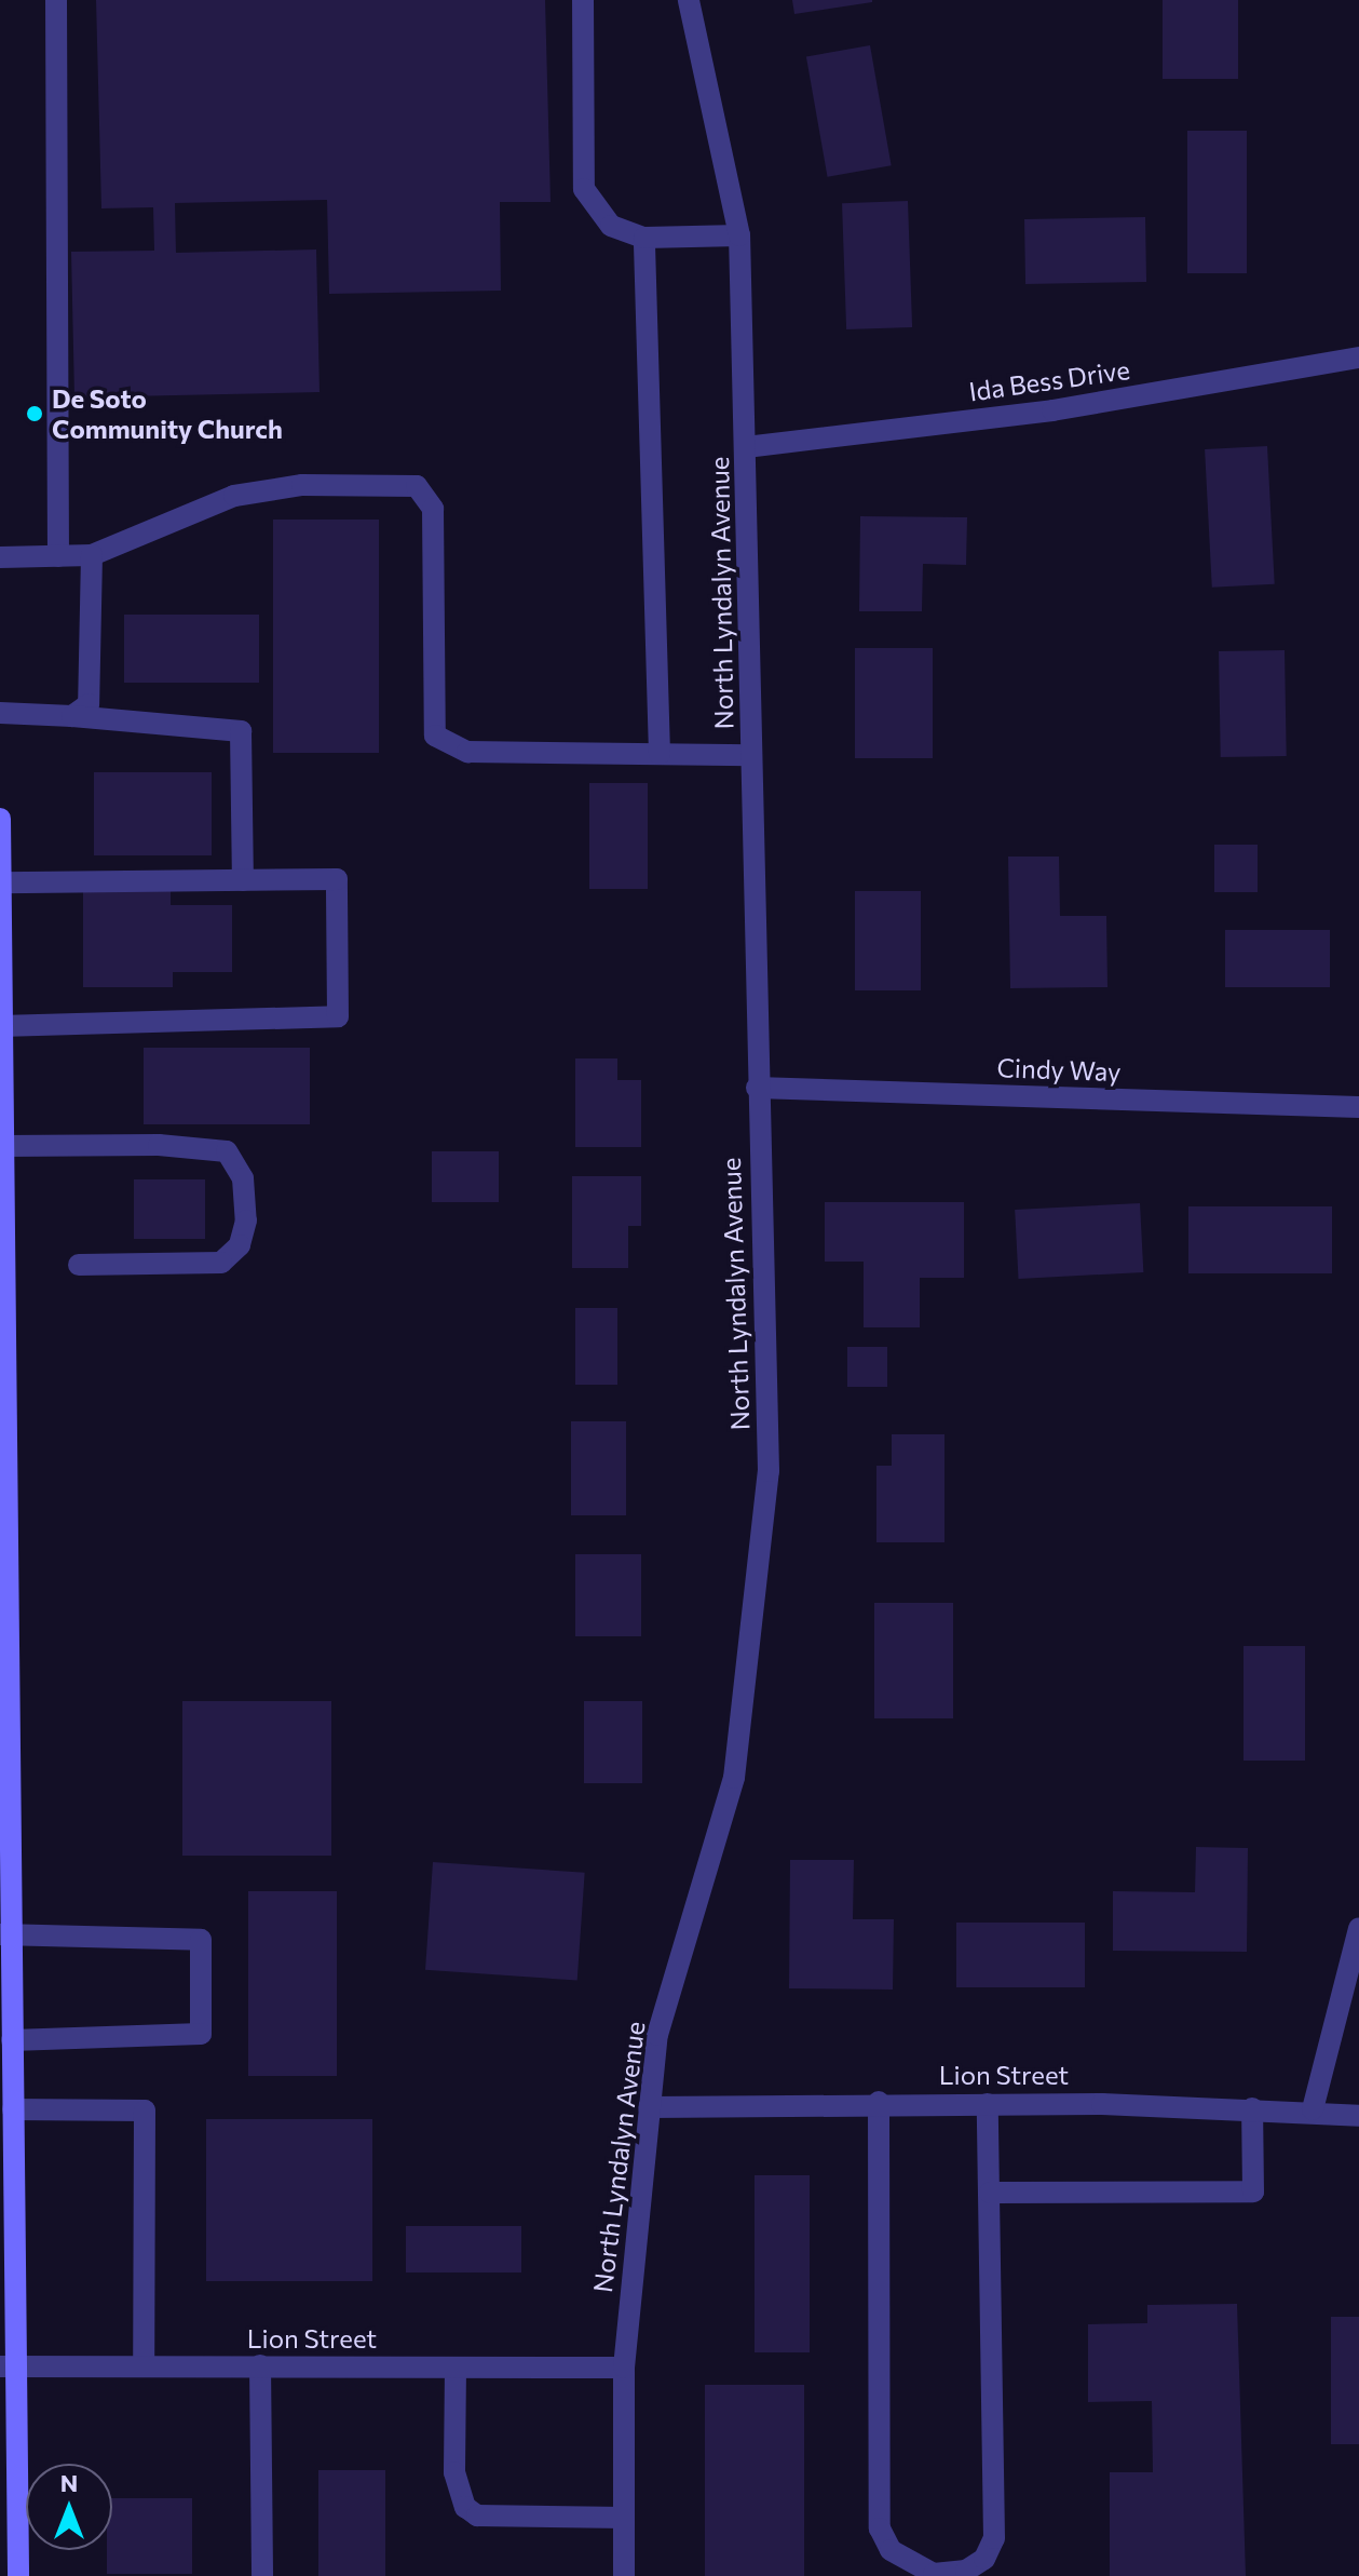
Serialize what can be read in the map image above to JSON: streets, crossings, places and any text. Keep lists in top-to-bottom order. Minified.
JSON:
{"streets":{"street":["Ida Bess Drive","North Lyndalyn Avenue","Cindy Way","Lion Street"]},"crossings":[["Ida Bess Drive","North Lyndalyn Avenue"],["North Lyndalyn Avenue","Cindy Way"],["North Lyndalyn Avenue","Lion Street"]],"places":["De Soto Community Church"],"north":"top"}
